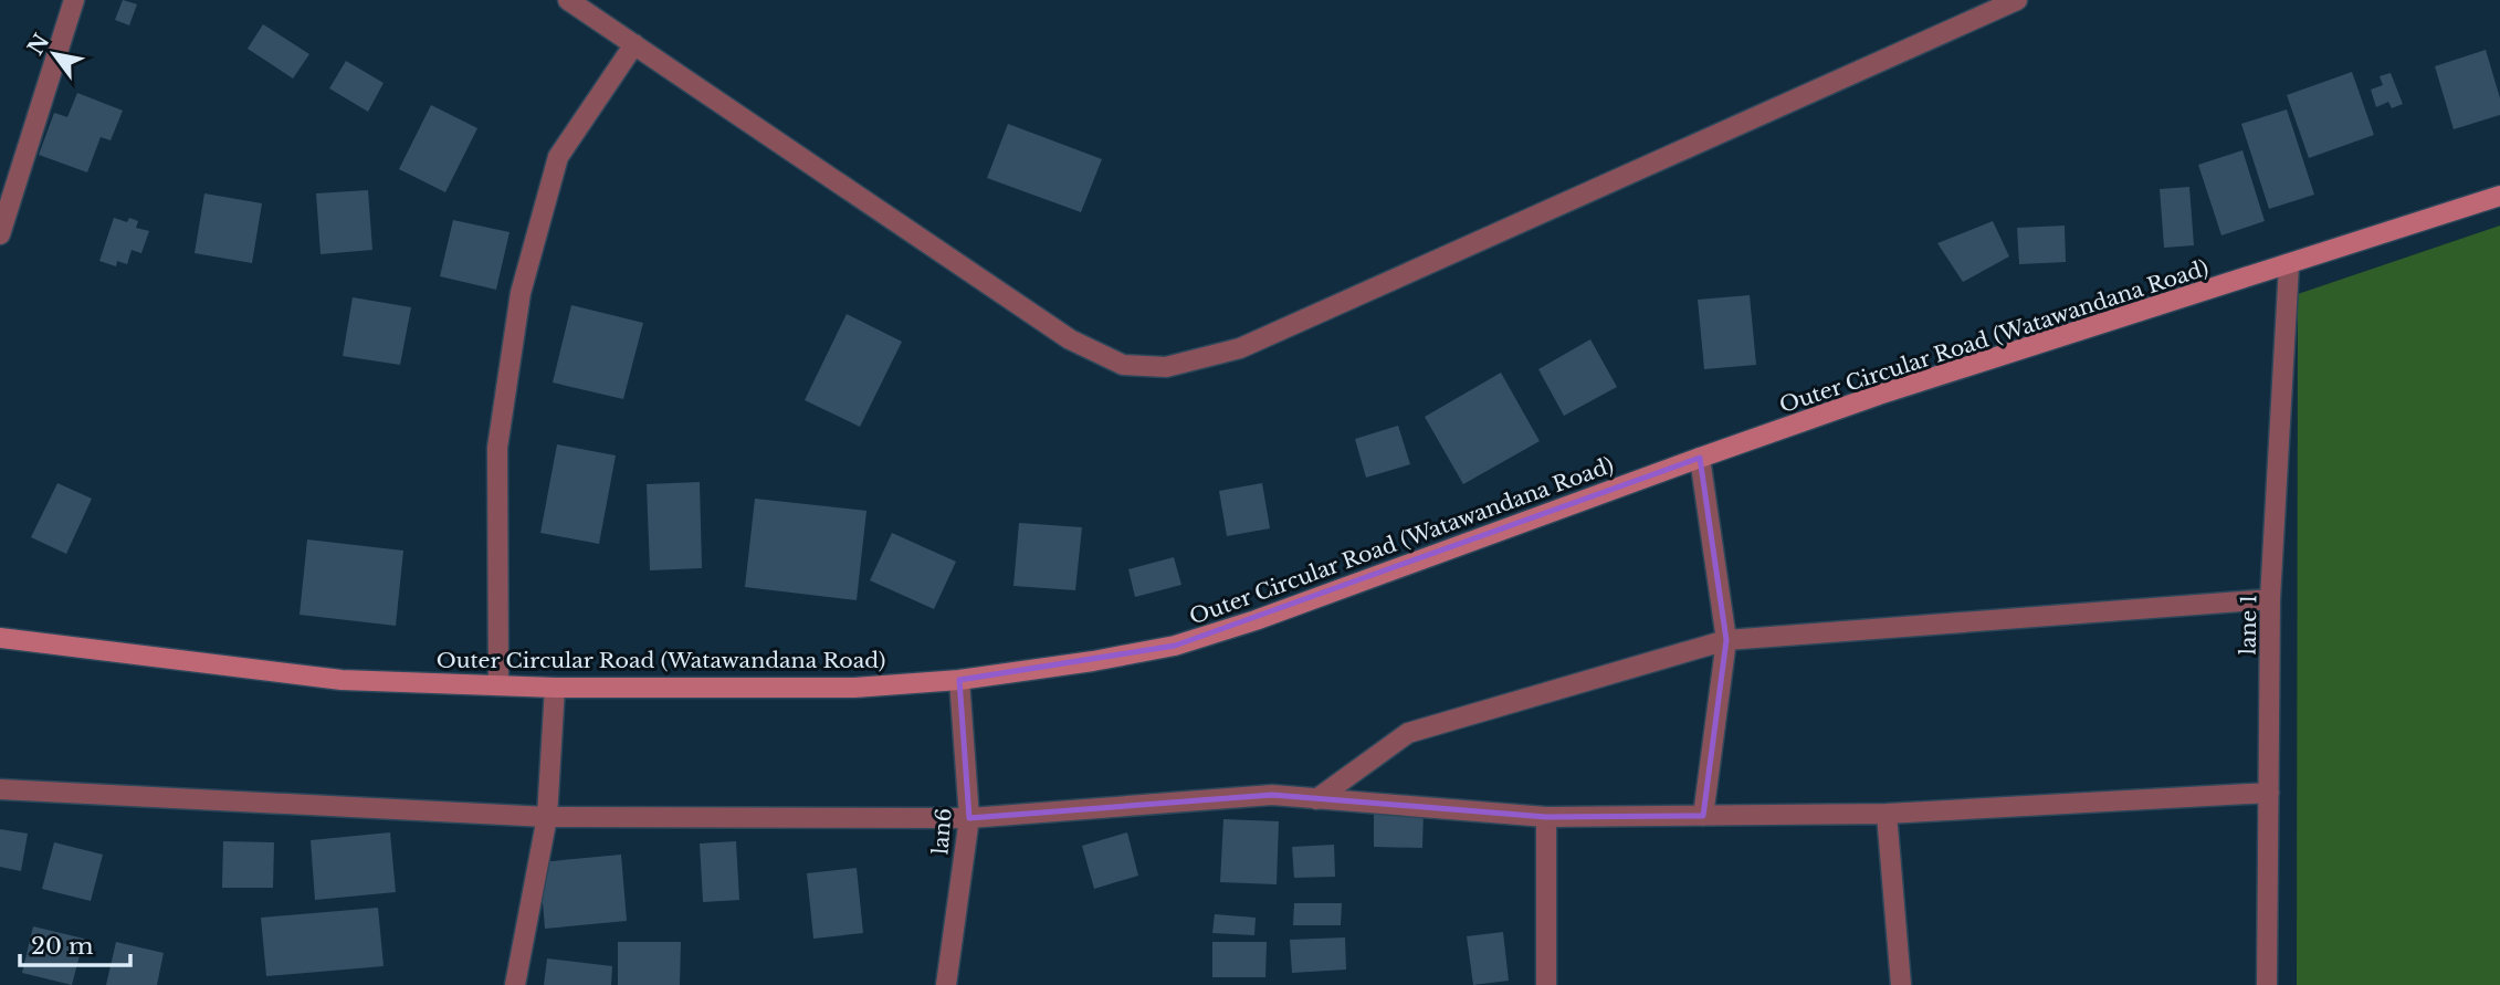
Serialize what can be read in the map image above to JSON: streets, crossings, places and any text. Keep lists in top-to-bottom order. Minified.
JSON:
{"streets":{"main road":["Outer Circular Road (Watawandana Road)"],"street":["lane 1","lan6"]},"crossings":[["Outer Circular Road (Watawandana Road)","lane 1"],["Outer Circular Road (Watawandana Road)","lan6"]],"scale_bar":"20 m","north":"top left"}
